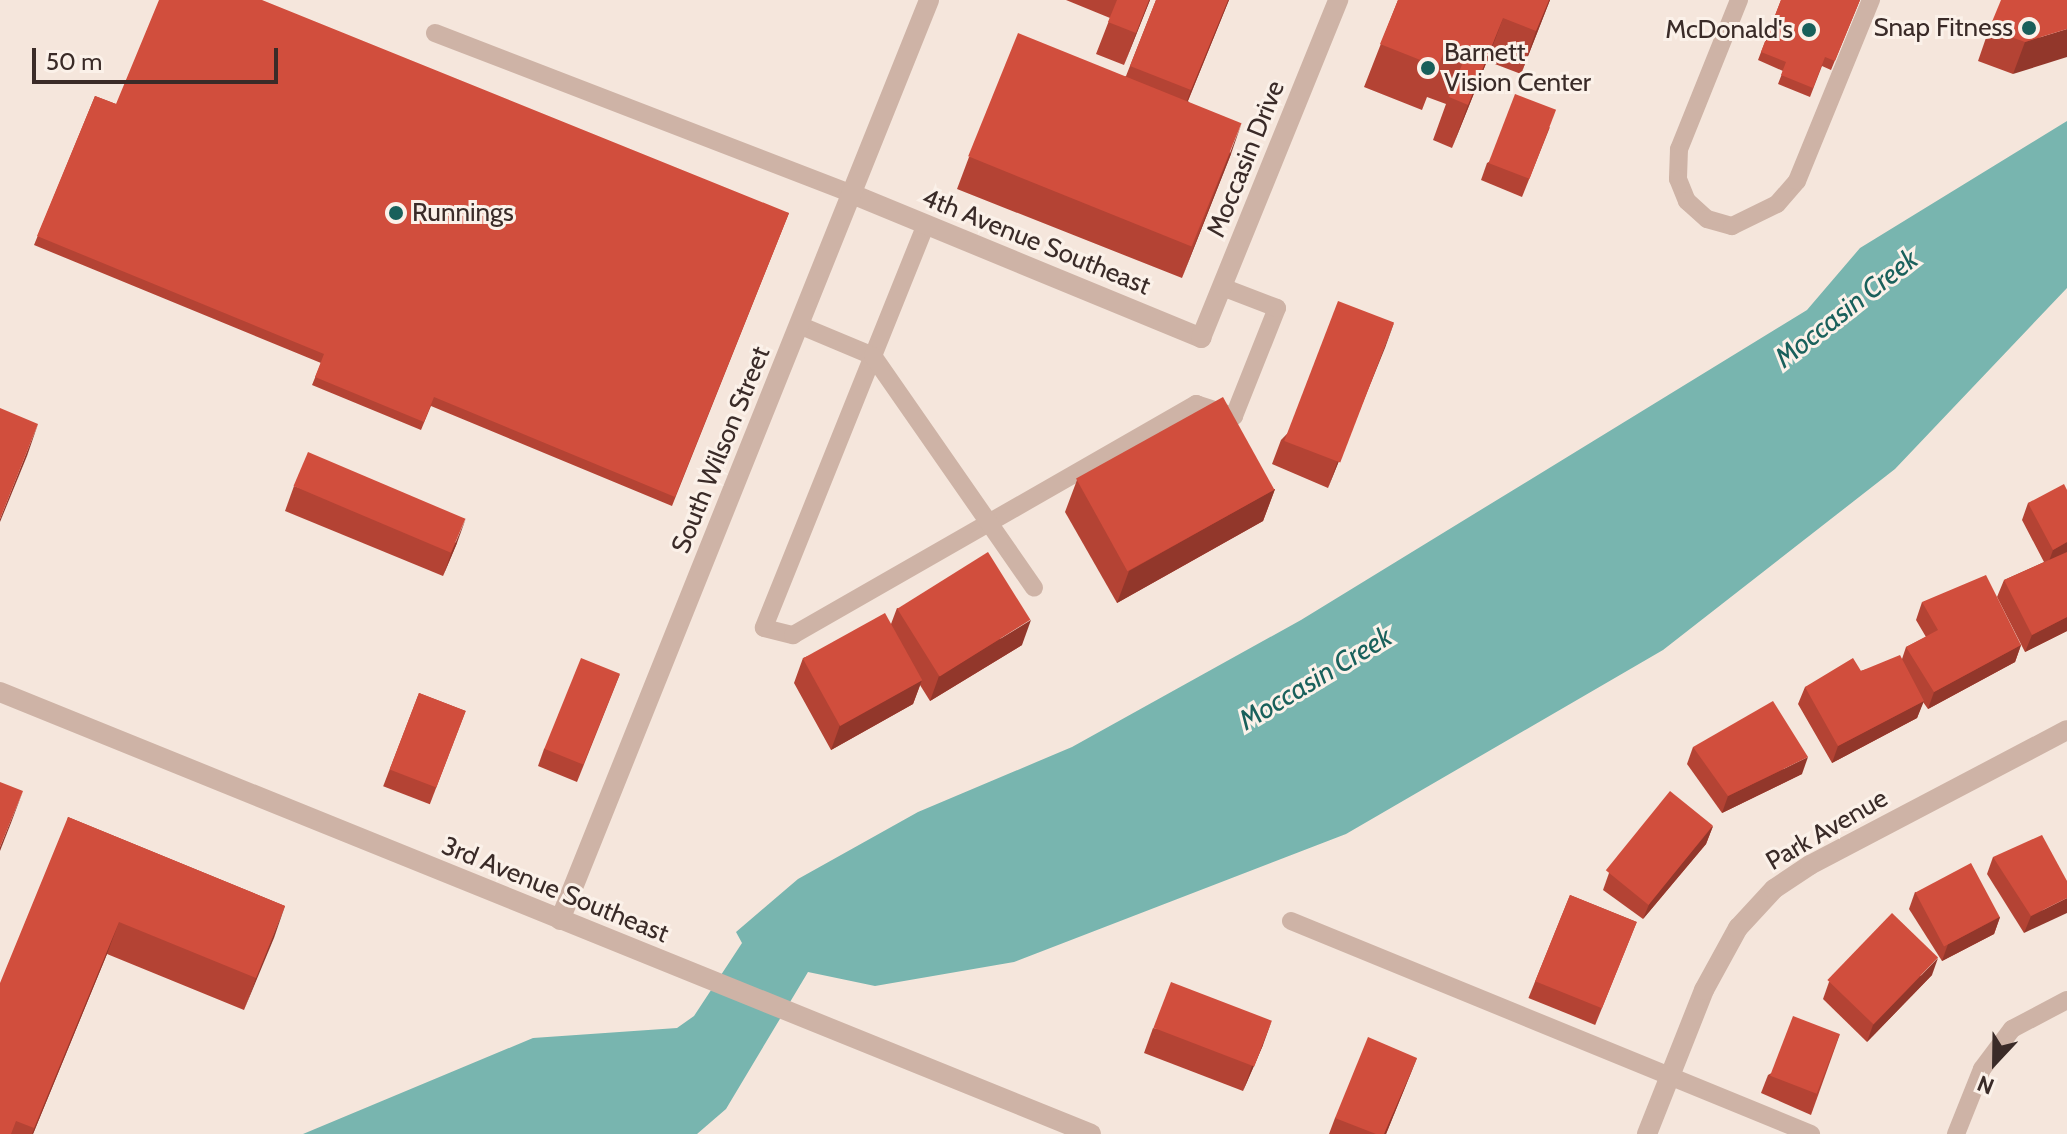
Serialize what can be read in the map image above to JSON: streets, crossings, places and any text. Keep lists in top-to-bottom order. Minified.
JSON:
{"streets":{"street":["Moccasin Drive","4th Avenue Southeast","South Wilson Street","Park Avenue","3rd Avenue Southeast"]},"crossings":[["Moccasin Drive","4th Avenue Southeast"],["4th Avenue Southeast","South Wilson Street"],["South Wilson Street","3rd Avenue Southeast"]],"water":["Moccasin Creek"],"places":["Snap Fitness","McDonald's","Barnett Vision Center","Runnings"],"scale_bar":"50 m","north":"bottom"}
